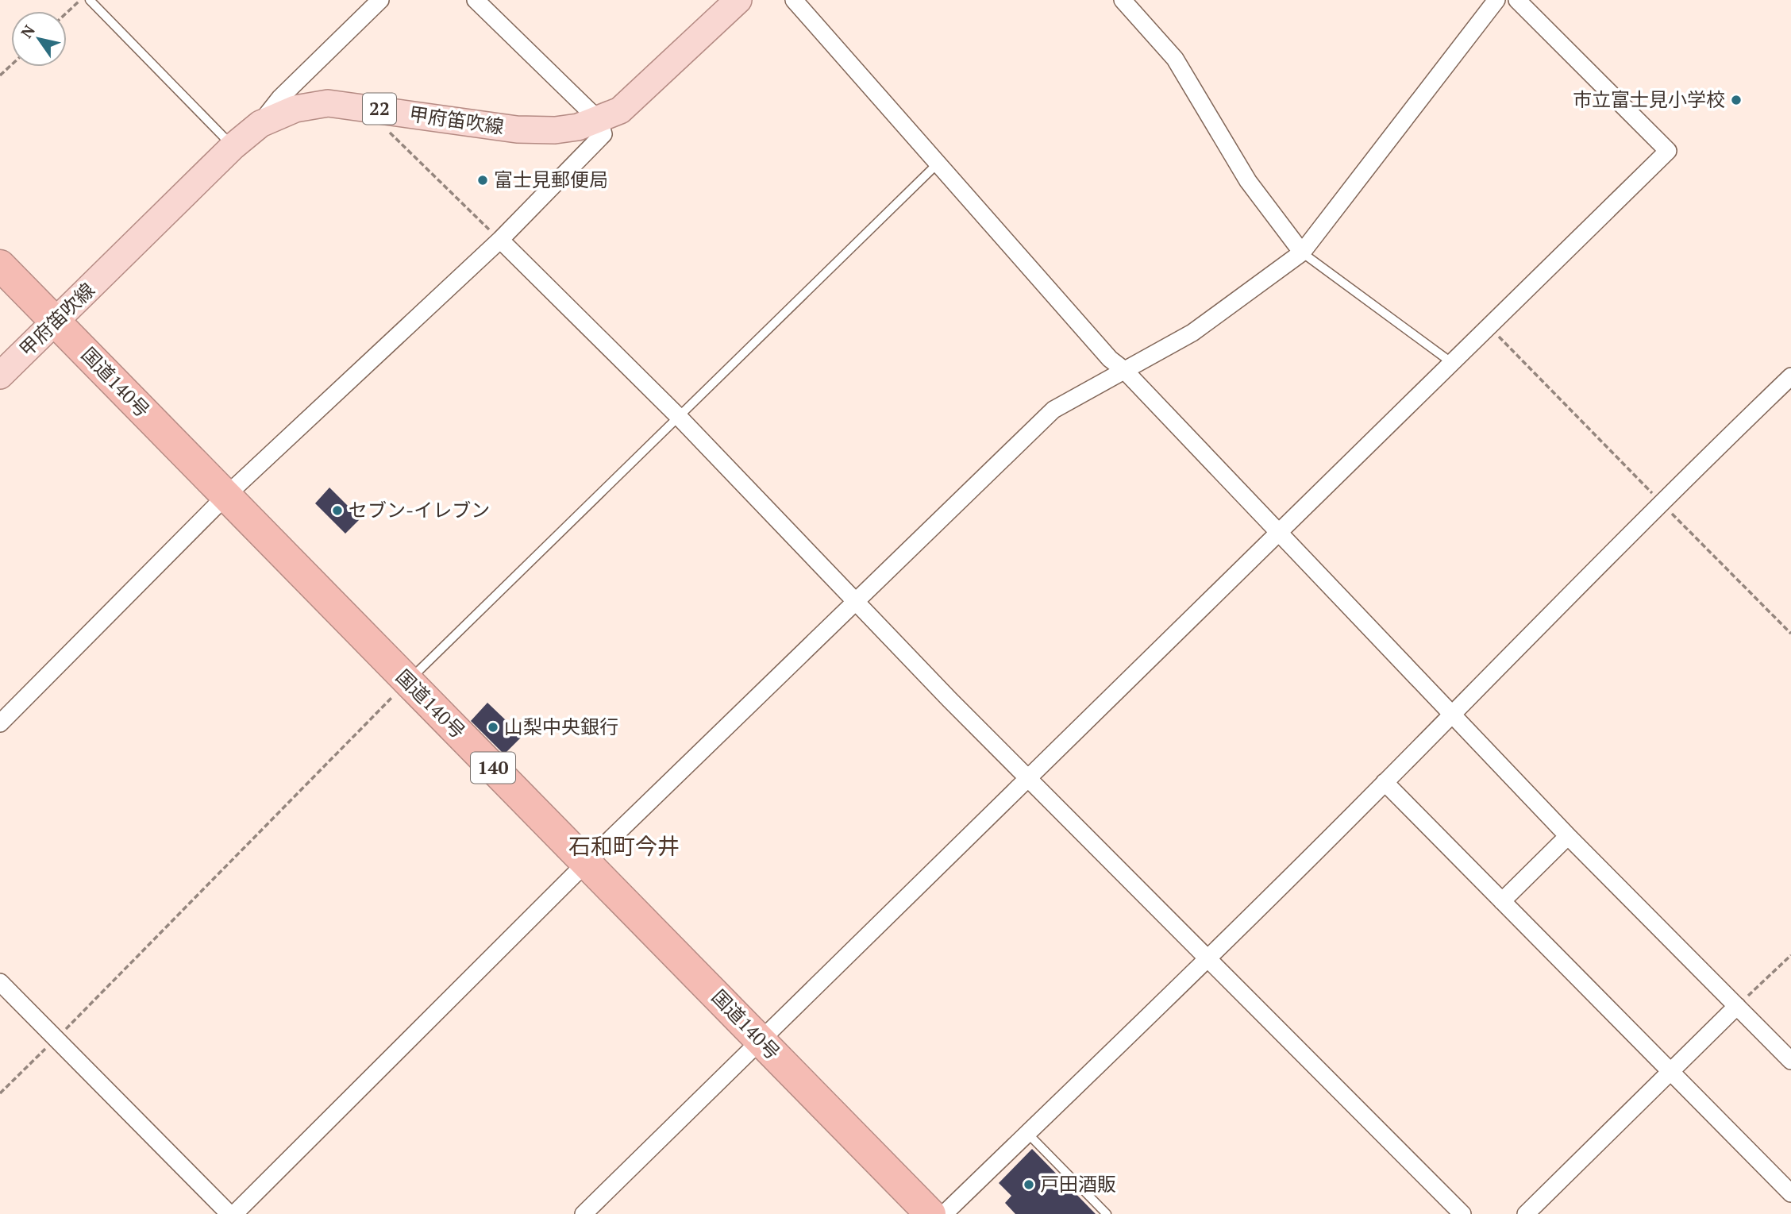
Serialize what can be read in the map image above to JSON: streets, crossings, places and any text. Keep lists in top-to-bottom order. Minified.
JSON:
{"streets":{"highway":["国道140号","140"],"main road":["22","甲府笛吹線"]},"crossings":[["甲府笛吹線","国道140号"]],"districts":["石和町今井"],"places":["市立富士見小学校","富士見郵便局","セブン-イレブン","山梨中央銀行","戸田酒販"],"north":"top left"}
